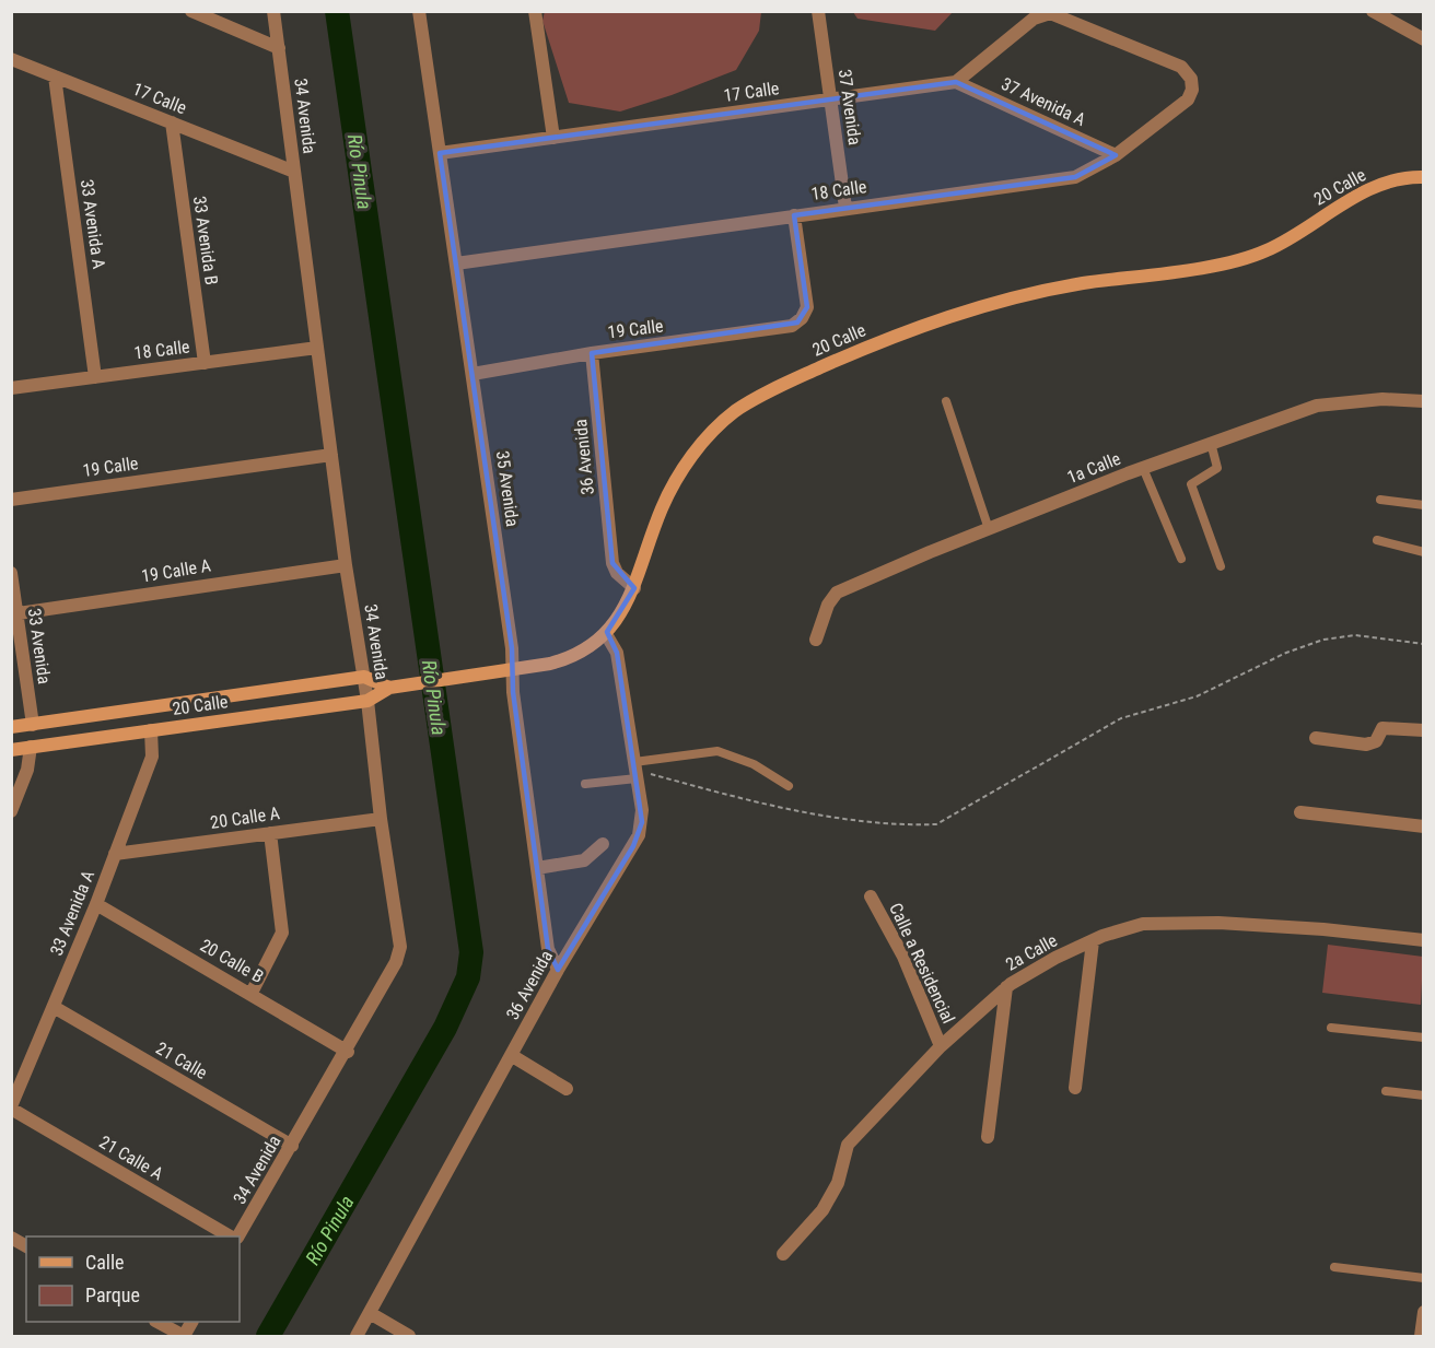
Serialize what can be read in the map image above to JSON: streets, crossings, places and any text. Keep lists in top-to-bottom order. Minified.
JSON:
{"streets":{"main road":["20 Calle"],"street":["17 Calle","37 Avenida A","37 Avenida","34 Avenida","18 Calle","33 Avenida A","33 Avenida B","19 Calle","36 Avenida","1a Calle","35 Avenida","19 Calle A","33 Avenida","20 Calle A","2a Calle","20 Calle B","Calle a Residencial","21 Calle","21 Calle A"]},"crossings":[["17 Calle","37 Avenida A"],["17 Calle","37 Avenida"],["17 Calle","34 Avenida"],["17 Calle","18 Calle"],["17 Calle","33 Avenida A"],["17 Calle","33 Avenida B"],["17 Calle","35 Avenida"],["37 Avenida A","18 Calle"],["37 Avenida","18 Calle"],["34 Avenida","20 Calle"],["34 Avenida","18 Calle"],["34 Avenida","19 Calle"],["34 Avenida","19 Calle A"],["34 Avenida","20 Calle A"],["34 Avenida","20 Calle B"],["34 Avenida","21 Calle"],["20 Calle","33 Avenida A"],["20 Calle","36 Avenida"],["20 Calle","35 Avenida"],["20 Calle","33 Avenida"],["18 Calle","33 Avenida A"],["18 Calle","33 Avenida B"],["18 Calle","19 Calle"],["18 Calle","35 Avenida"],["33 Avenida A","20 Calle A"],["33 Avenida A","20 Calle B"],["33 Avenida A","21 Calle"],["33 Avenida A","21 Calle A"],["19 Calle","36 Avenida"],["19 Calle","35 Avenida"],["36 Avenida","35 Avenida"],["19 Calle A","33 Avenida"],["2a Calle","Calle a Residencial"]],"water":["Río Pinula"],"legend":["Calle","Parque"]}
